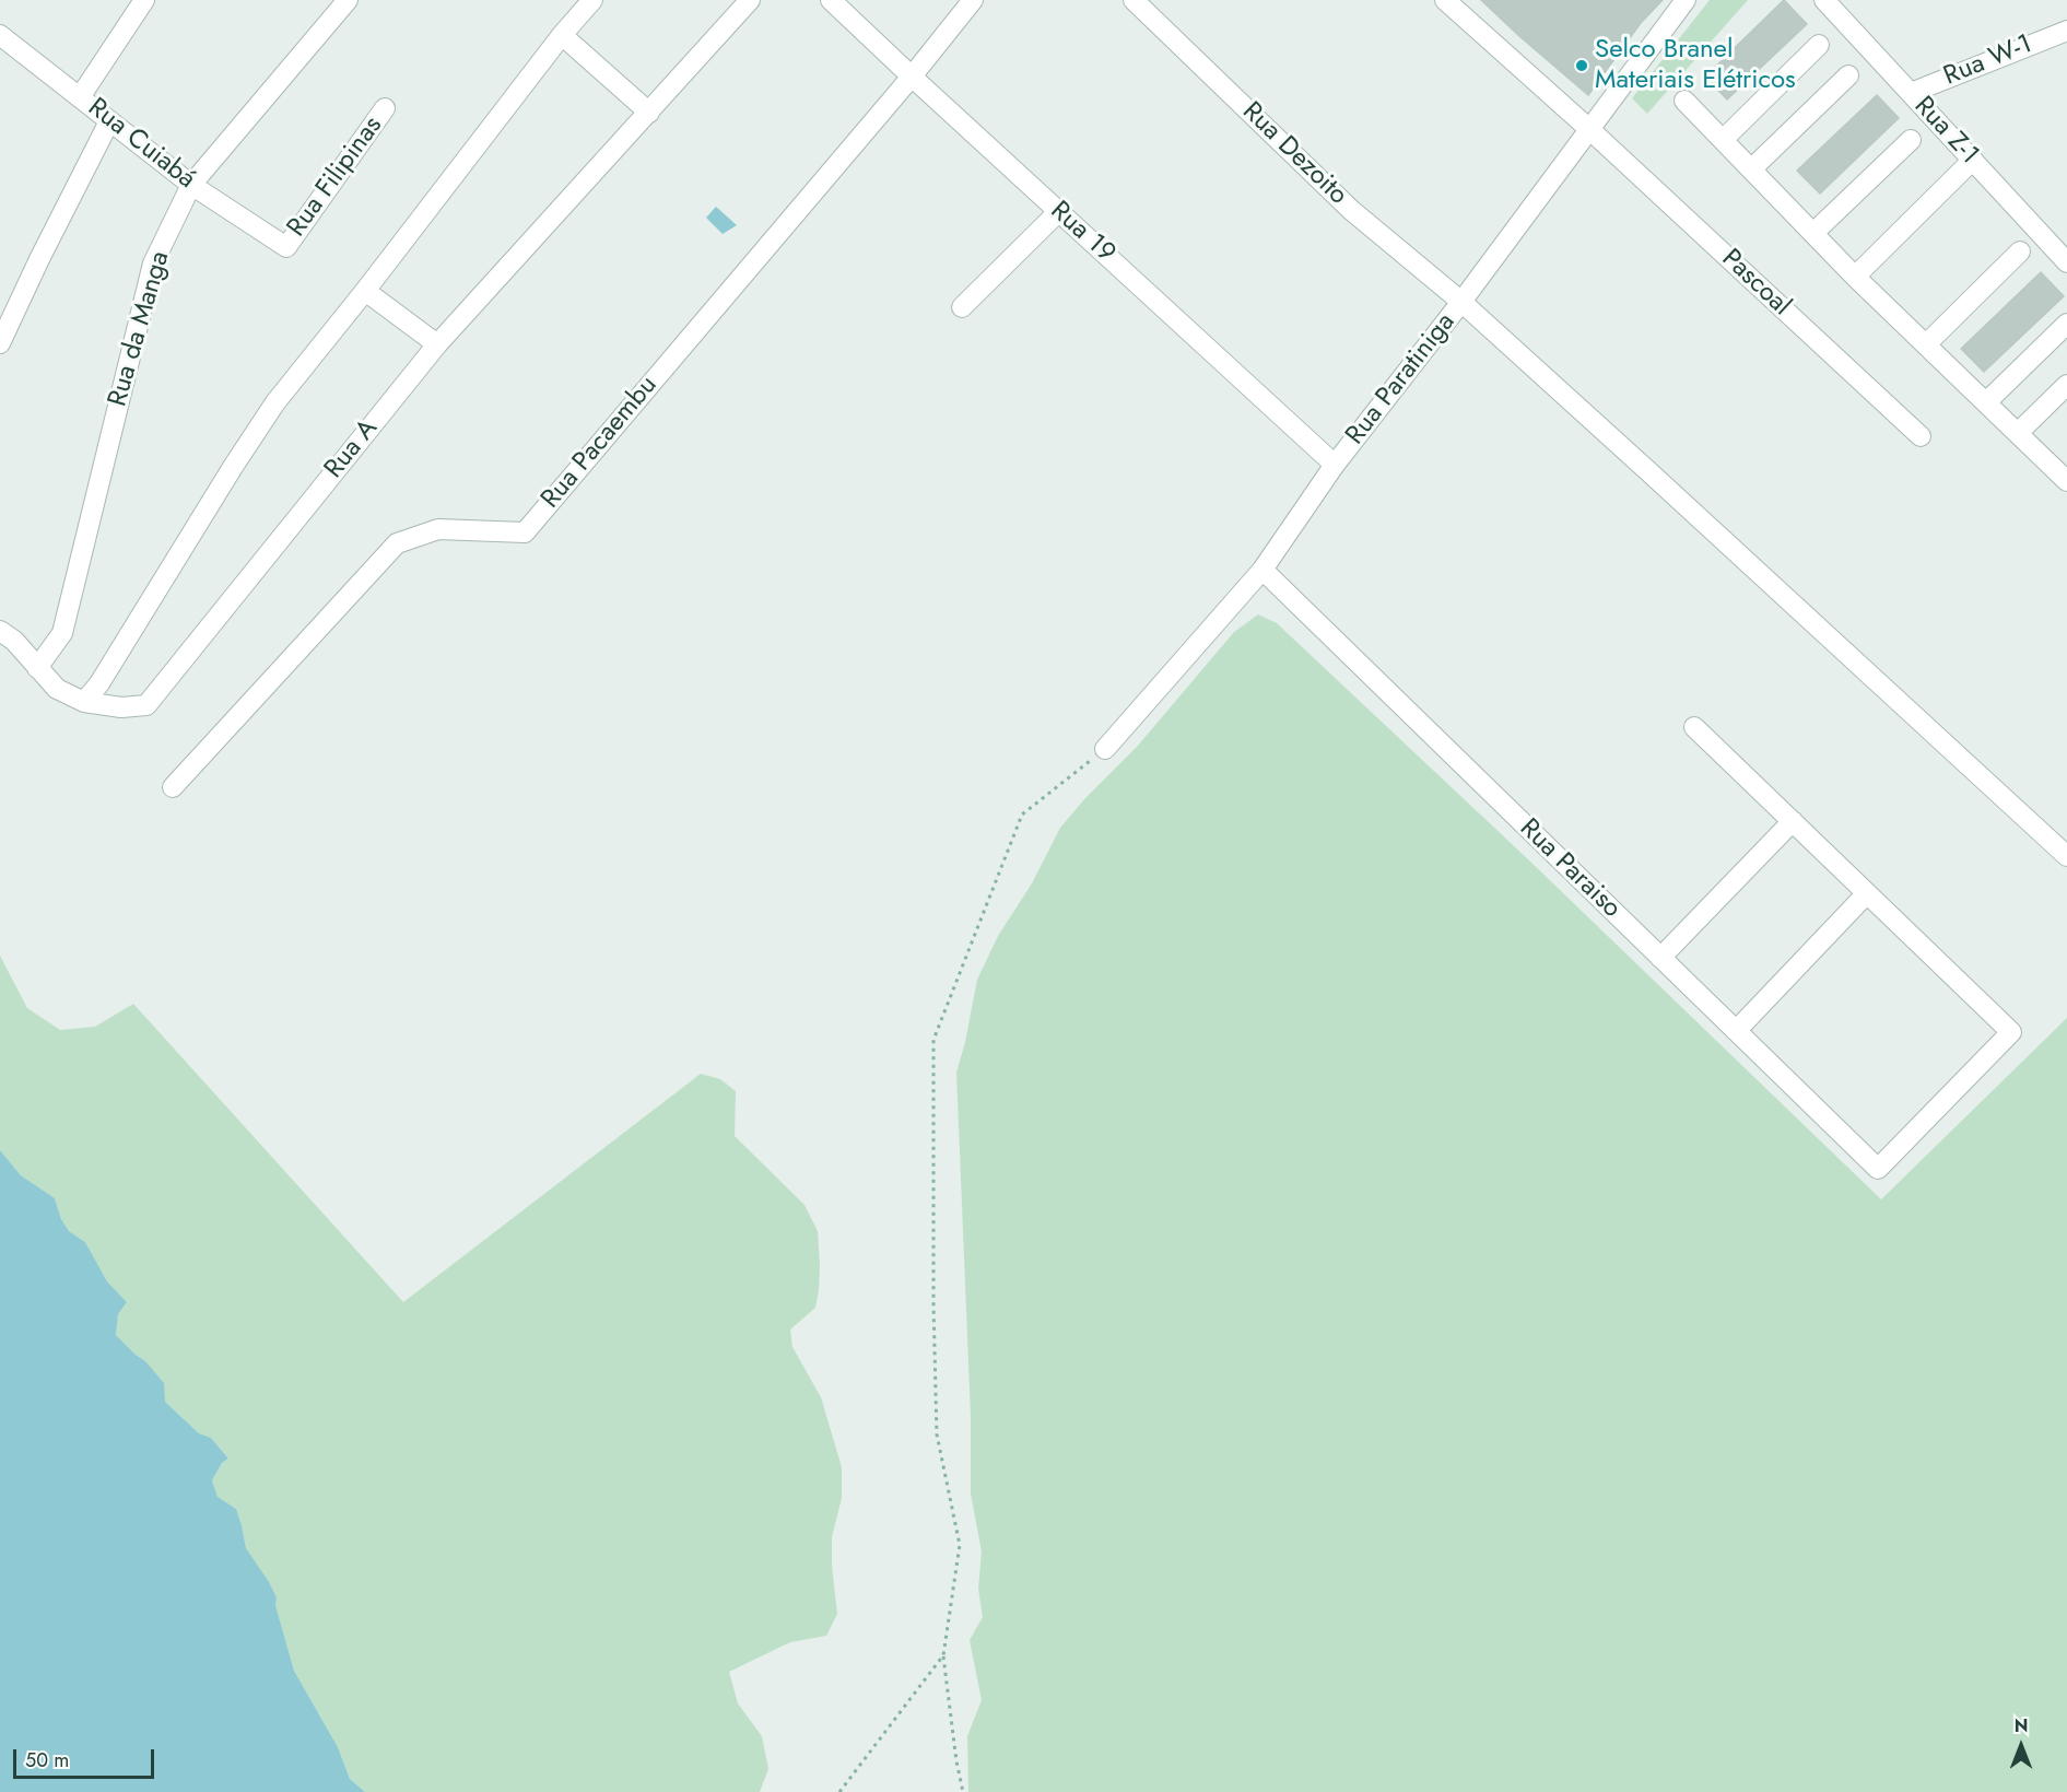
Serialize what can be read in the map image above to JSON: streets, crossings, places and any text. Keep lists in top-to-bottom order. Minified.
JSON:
{"streets":{"street":["Rua W-1","Rua Z-1","Rua Cuiabá","Rua Dezoito","Rua Filipinas","Rua 19","Pascoal","Rua da Manga","Rua Paratiniga","Rua Pacaembu","Rua A","Rua Paraiso"]},"crossings":[["Rua W-1","Rua Z-1"],["Rua Cuiabá","Rua Filipinas"],["Rua Cuiabá","Rua da Manga"],["Rua Dezoito","Rua Paratiniga"],["Rua 19","Rua Paratiniga"],["Rua 19","Rua Pacaembu"],["Pascoal","Rua Paratiniga"],["Rua da Manga","Rua A"],["Rua Paratiniga","Rua Paraiso"]],"places":["Selco Branel Materiais Elétricos"],"scale_bar":"50 m","north":"top"}
